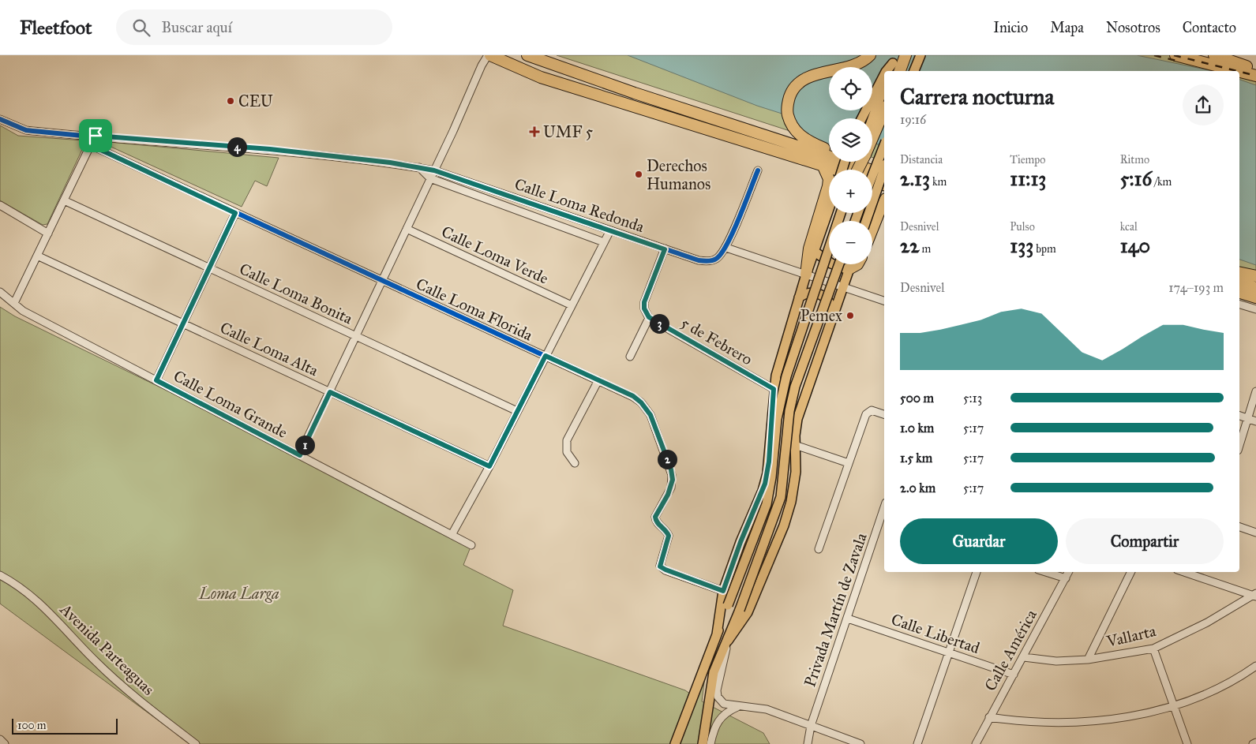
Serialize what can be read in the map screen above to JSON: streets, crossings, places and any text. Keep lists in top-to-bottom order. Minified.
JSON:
{"streets":{"street":["Calle Loma Redonda","Calle Loma Verde","Calle Loma Bonita","Calle Loma Florida","5 de Febrero","Calle Loma Alta","Calle Loma Grande","Privada Martín de Zavala","Calle Libertad","Vallarta","Avenida Parteaguas","Calle América"]},"crossings":[["Privada Martín de Zavala","Calle Libertad"],["Calle Libertad","Calle América"],["Vallarta","Calle América"]],"parks":["Loma Larga"],"places":{"other":["CEU","Derechos Humanos","Pemex"],"health":["UMF 5"]},"scale_bar":"100 m","page":{"header":"Fleetfoot","search":"Buscar aquí","nav":["Inicio","Mapa","Nosotros","Contacto"],"map_buttons":["+","−"],"heading":["Carrera nocturna","19:16"],"pins":["4","3","1","2"],"stats":[["Distancia","2.13 km"],["Tiempo","11:13"],["Ritmo","5:16 /km"],["Desnivel","22 m"],["Pulso","133 bpm"],["kcal","140"]],"chart":["Desnivel","174–193 m"],"list":[{"name":"500 m","note":"5:13"},{"name":"1.0 km","note":"5:17"},{"name":"1.5 km","note":"5:17"},{"name":"2.0 km","note":"5:17"}],"buttons":["Guardar","Compartir"],"scale":"100 m"}}
